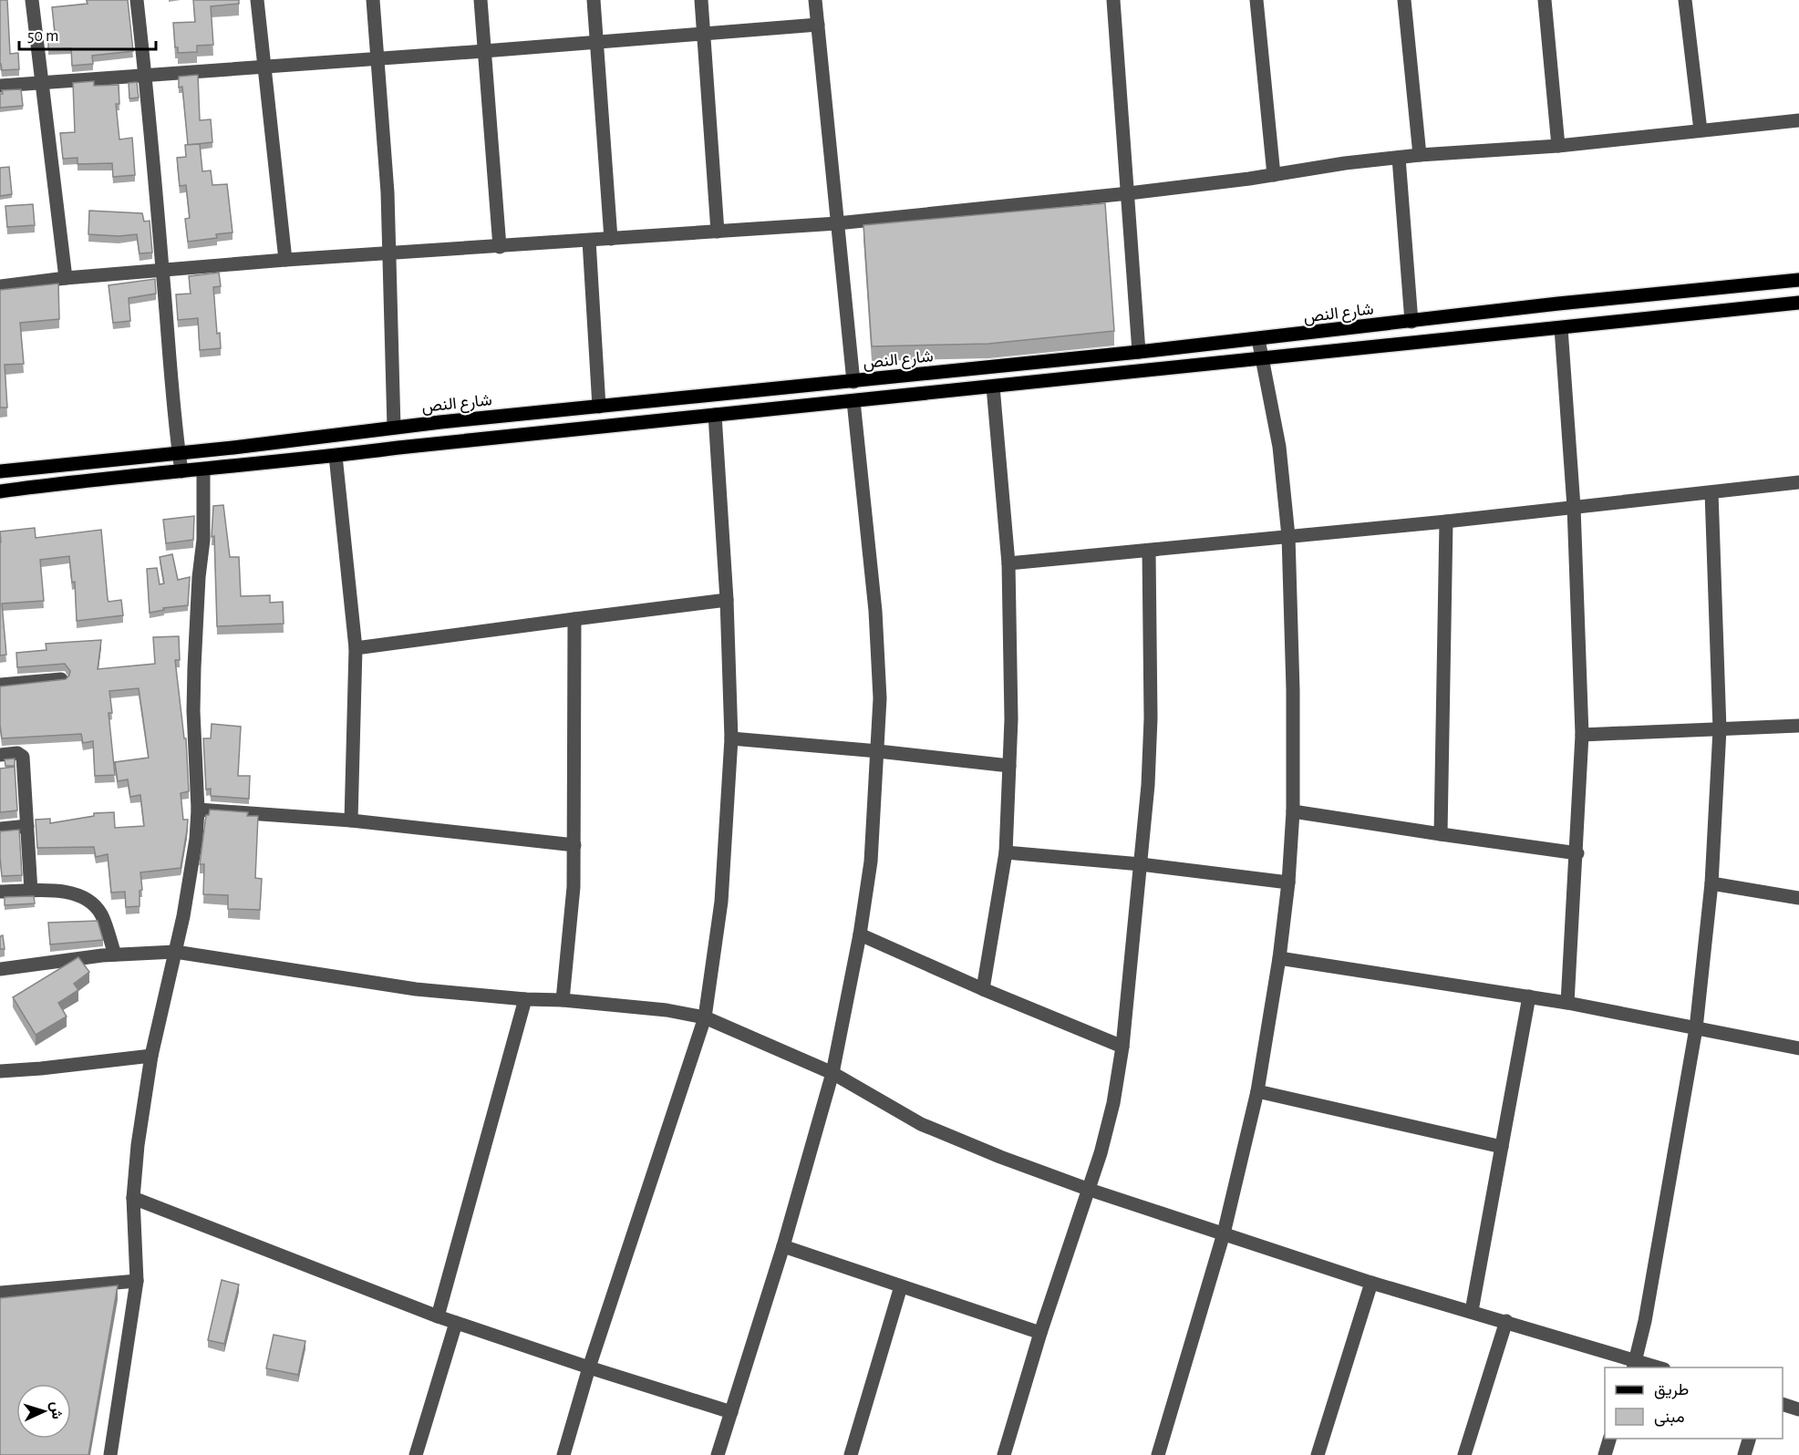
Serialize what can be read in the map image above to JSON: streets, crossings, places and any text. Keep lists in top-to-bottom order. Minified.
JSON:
{"streets":{"main road":["شارع النص"]},"legend":["طريق","مبنى"],"scale_bar":"50 m","north":"right"}
